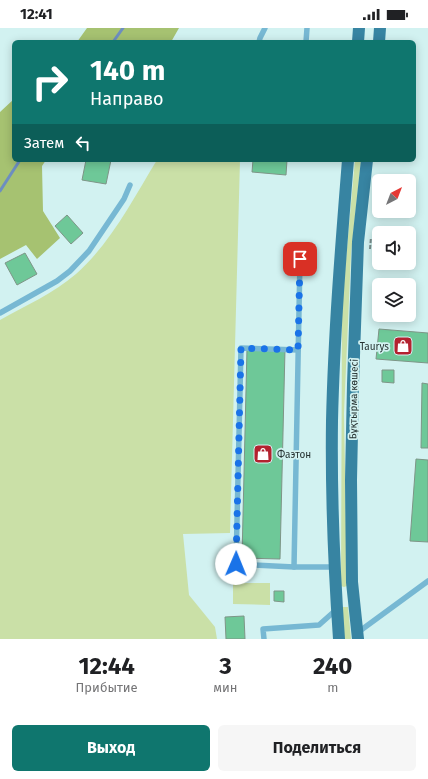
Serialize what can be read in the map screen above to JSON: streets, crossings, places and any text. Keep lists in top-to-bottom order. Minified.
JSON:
{"streets":{"main road":["Бұқтырма көшесі"]},"places":{"shop":["Taurys","Фаэтон"]},"north":"top right","page":{"status":"12:41","turn":["140 m","Направо"],"then":"Затем","eta":["12:44","Прибытие","3","мин","240","m"],"buttons":["Выход","Поделиться"]}}
